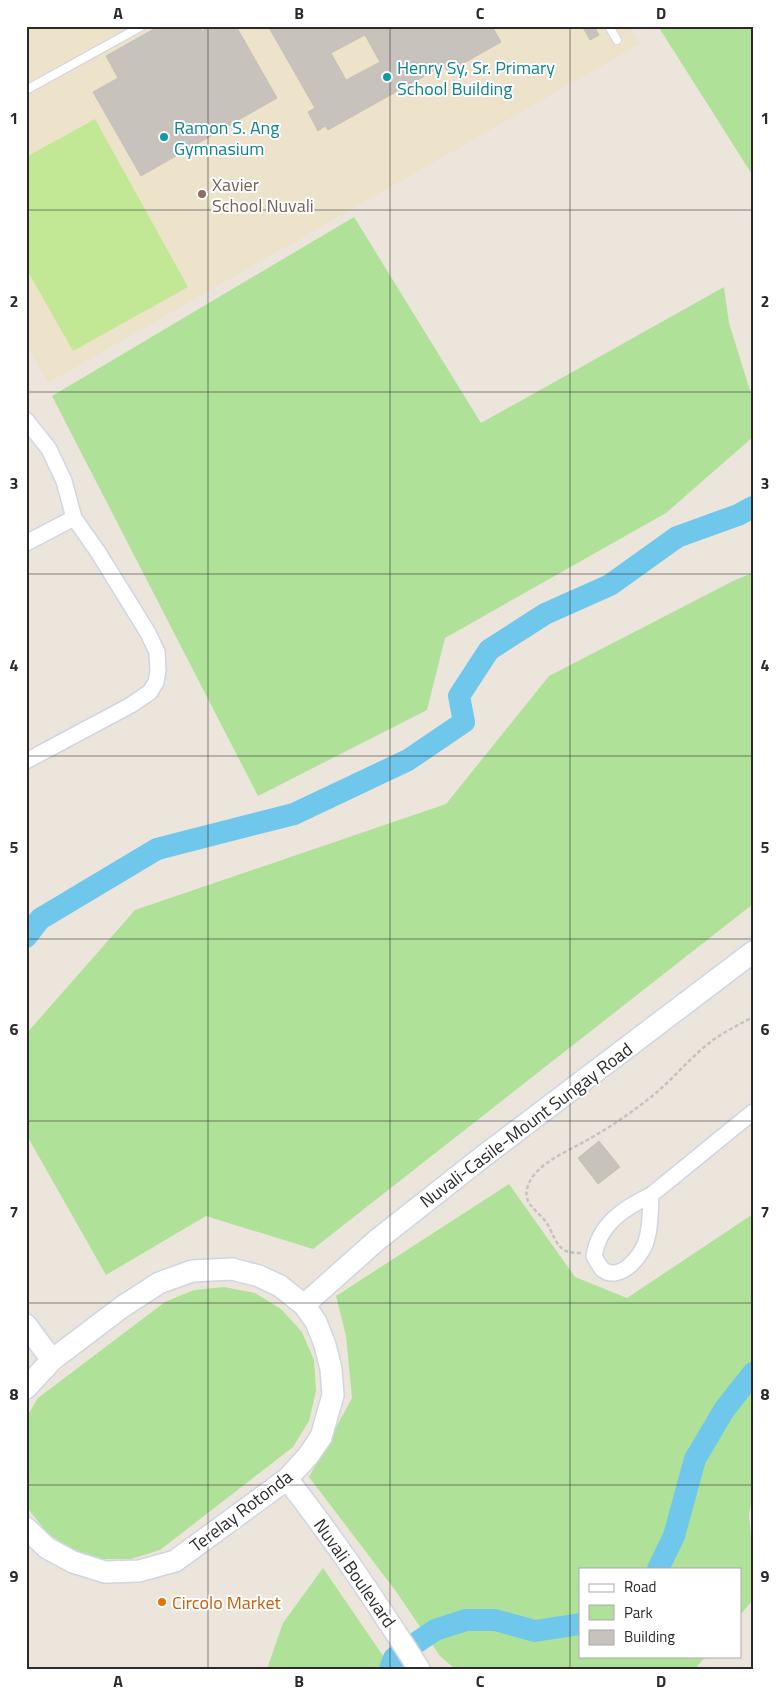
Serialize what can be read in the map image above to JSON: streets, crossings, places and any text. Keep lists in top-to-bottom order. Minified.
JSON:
{"streets":{"main road":["Nuvali-Casile-Mount Sungay Road","Terelay Rotonda","Nuvali Boulevard"]},"crossings":[["Nuvali-Casile-Mount Sungay Road","Terelay Rotonda"],["Terelay Rotonda","Nuvali Boulevard"]],"places":["Henry Sy, Sr. Primary School Building","Ramon S. Ang Gymnasium","Xavier School Nuvali","Circolo Market"],"legend":["Road","Park","Building"],"grid":{"columns":["A","B","C","D"],"rows":["1","2","3","4","5","6","7","8","9"]}}
